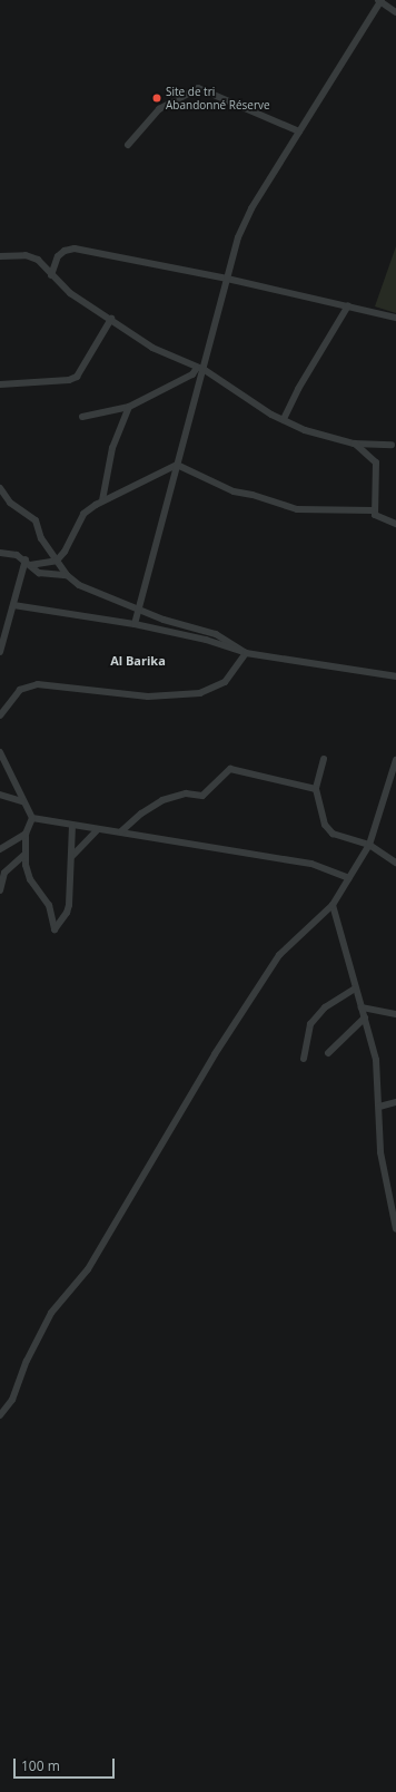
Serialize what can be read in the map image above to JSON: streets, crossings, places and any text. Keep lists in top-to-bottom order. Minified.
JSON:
{"districts":["Al Barika"],"places":["Site de tri Abandonné Réserve"],"scale_bar":"100 m"}
